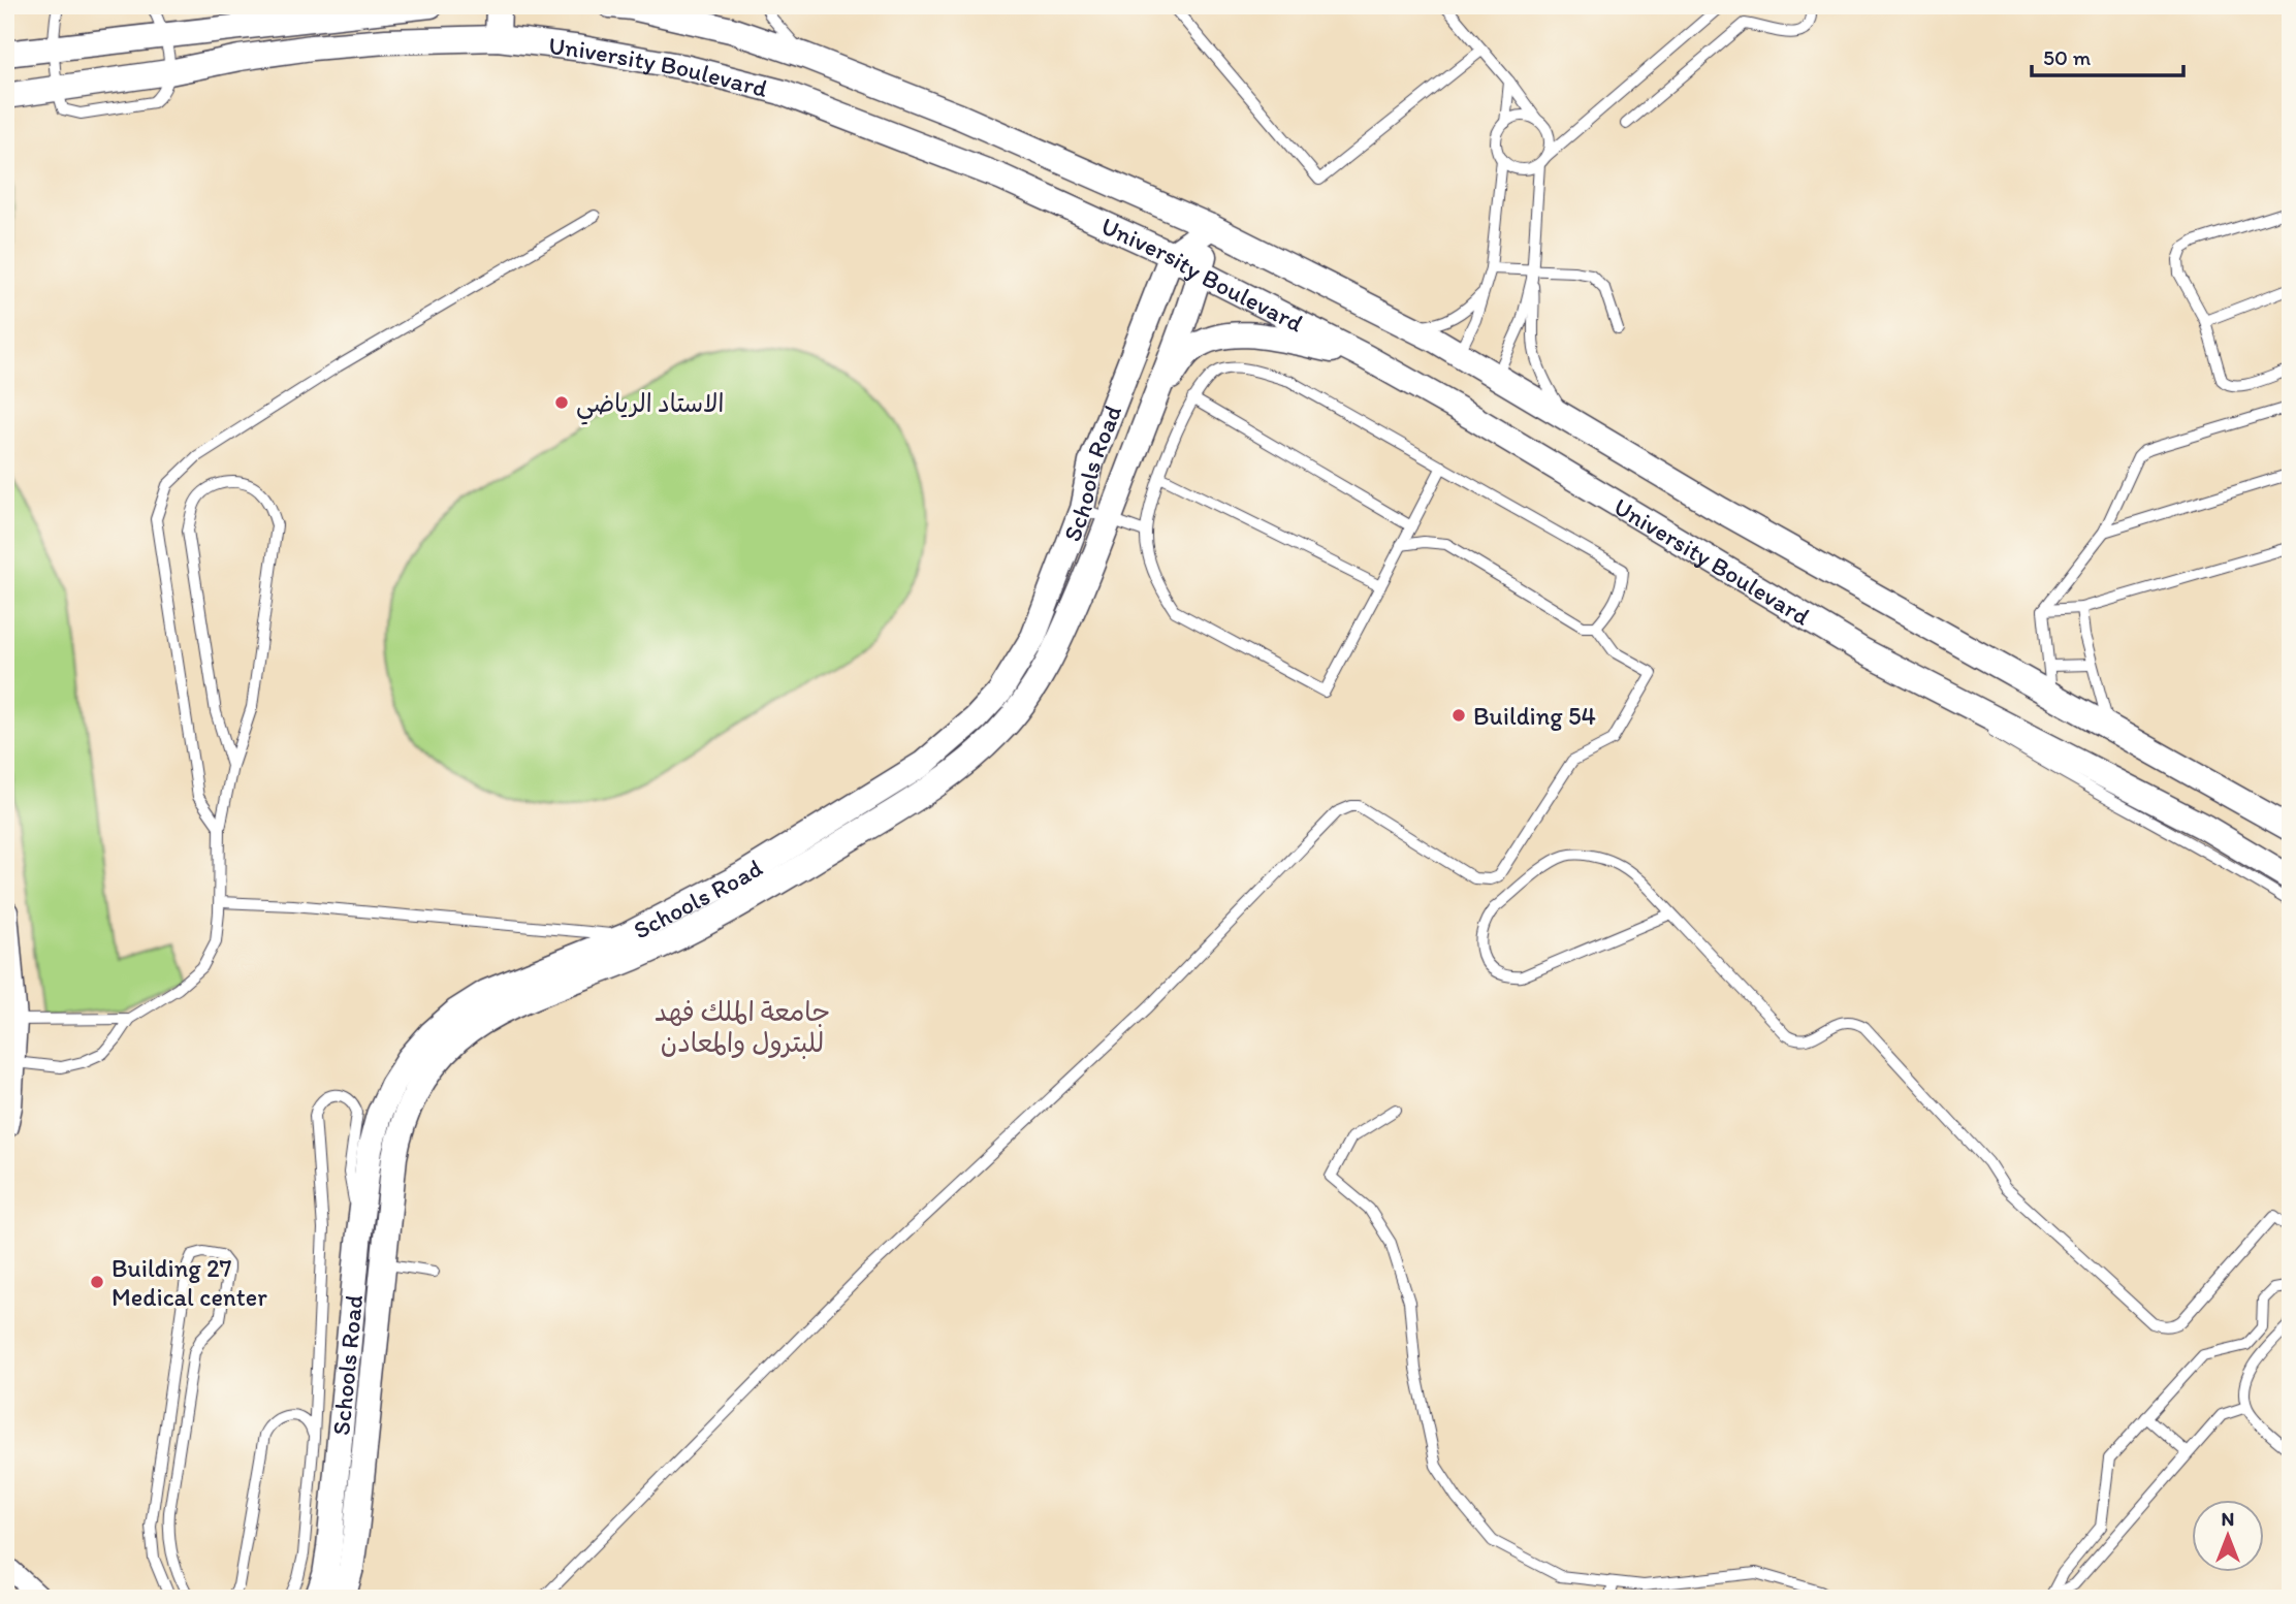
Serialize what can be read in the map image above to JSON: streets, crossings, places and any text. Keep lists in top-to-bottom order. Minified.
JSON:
{"streets":{"street":["University Boulevard","Schools Road"]},"crossings":[["University Boulevard","Schools Road"]],"districts":["جامعة الملك فهد للبترول والمعادن"],"places":["الاستاد الرياضي","Building 54","Building 27 Medical center"],"scale_bar":"50 m","north":"top"}
